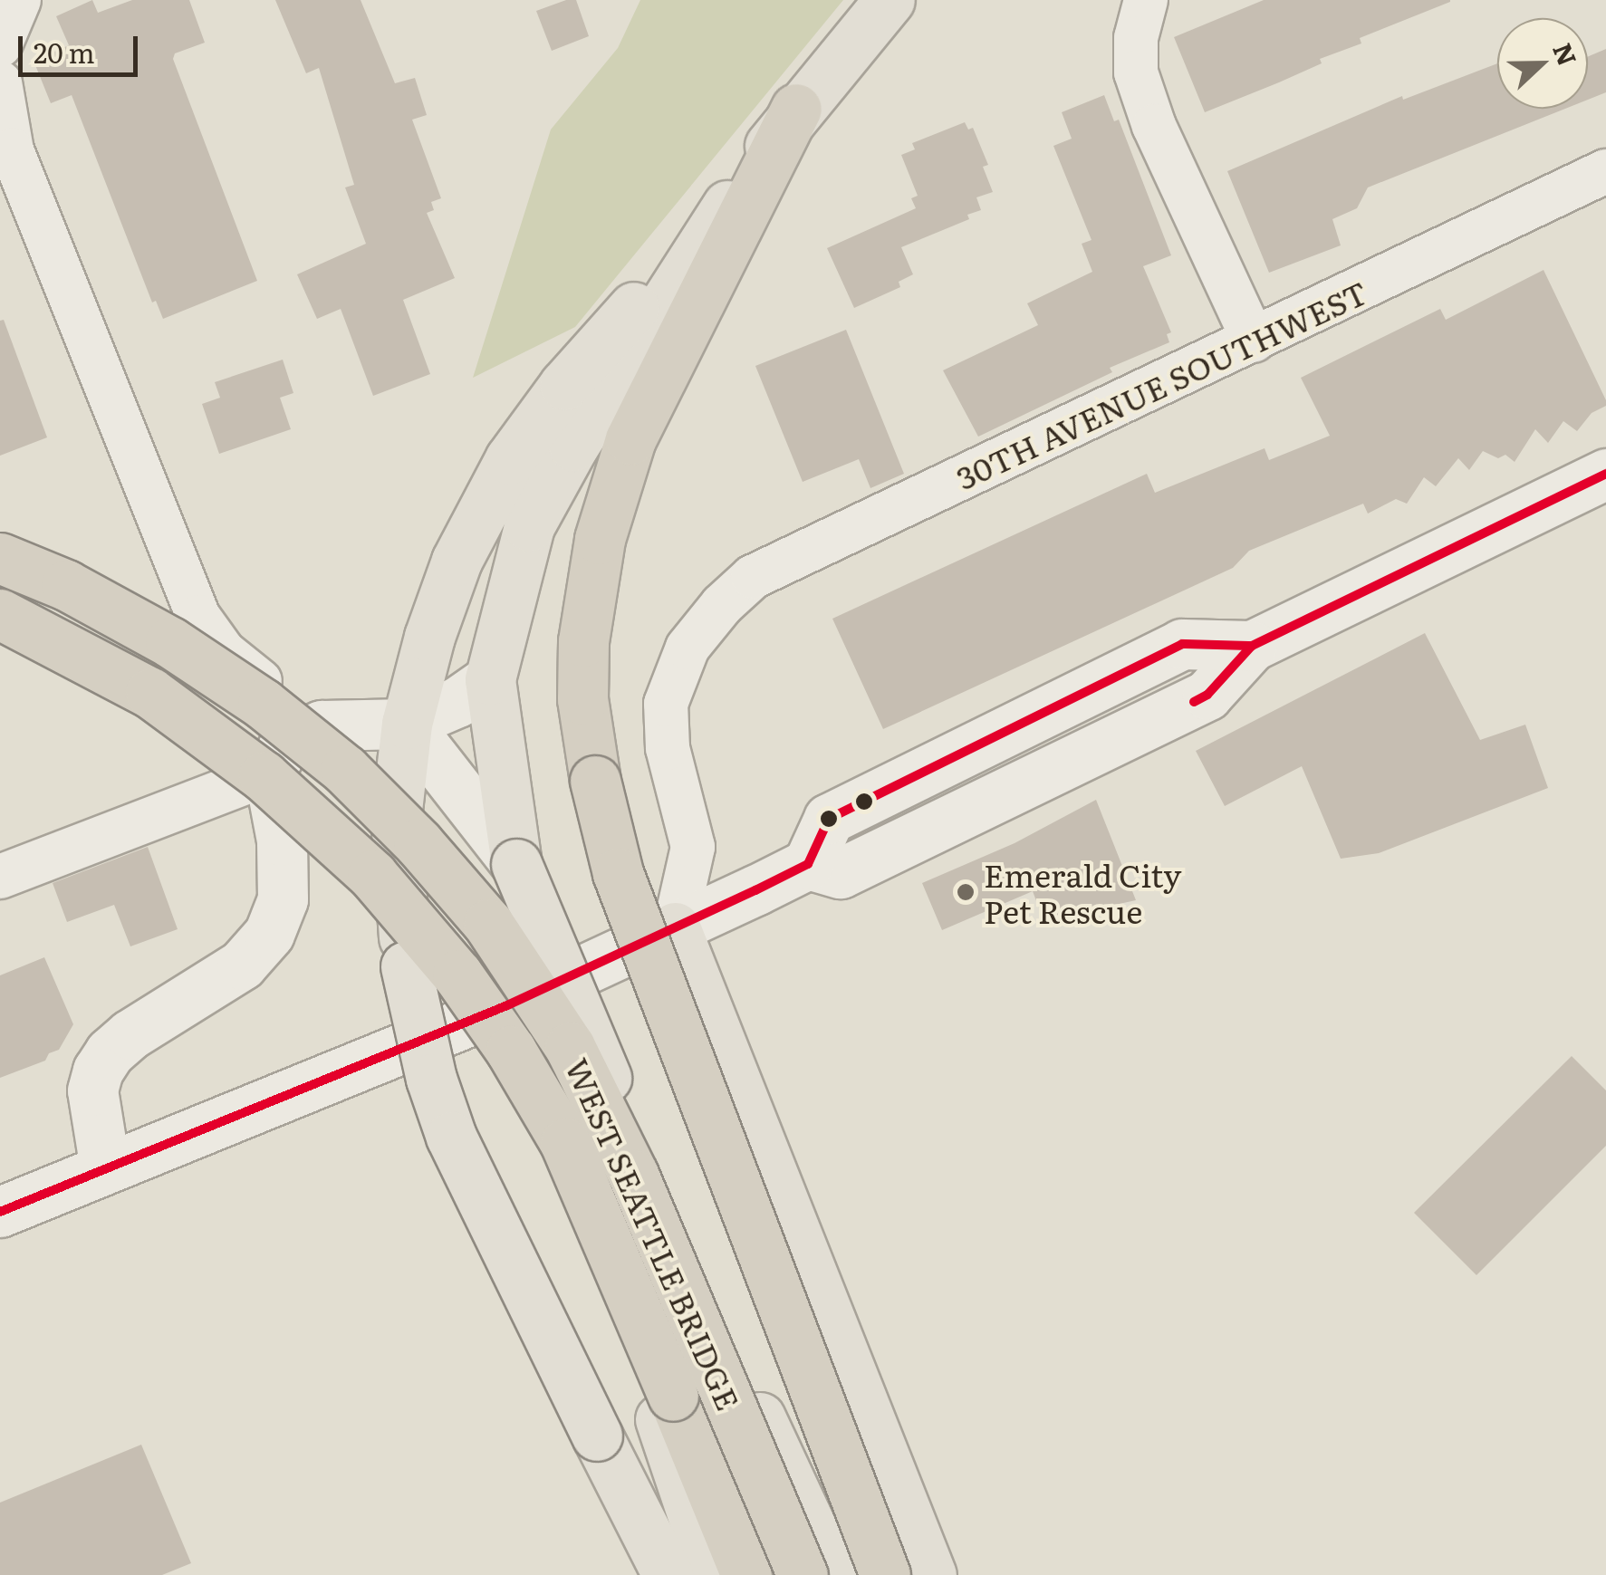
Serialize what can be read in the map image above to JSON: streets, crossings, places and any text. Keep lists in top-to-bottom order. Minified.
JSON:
{"streets":{"highway":["WEST SEATTLE BRIDGE"],"street":["30TH AVENUE SOUTHWEST"]},"places":["Emerald City Pet Rescue"],"scale_bar":"20 m","north":"right"}
